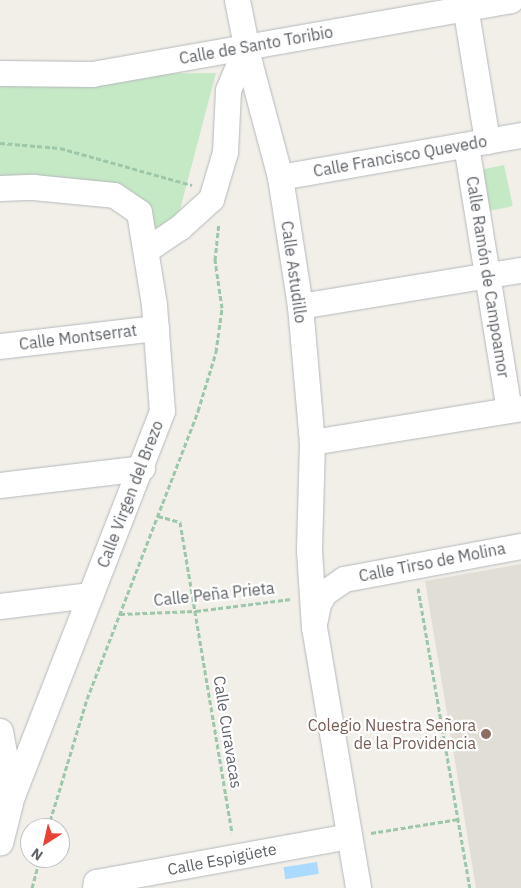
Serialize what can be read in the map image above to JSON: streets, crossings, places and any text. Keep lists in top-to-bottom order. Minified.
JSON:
{"streets":{"street":["Calle de Santo Toribio","Calle Francisco Quevedo","Calle Astudillo","Calle Ramón de Campoamor","Calle Montserrat","Calle Virgen del Brezo","Calle Tirso de Molina","Calle Espigüete"],"path":["Calle Peña Prieta","Calle Curavacas"]},"crossings":[["Calle de Santo Toribio","Calle Astudillo"],["Calle de Santo Toribio","Calle Ramón de Campoamor"],["Calle Francisco Quevedo","Calle Astudillo"],["Calle Francisco Quevedo","Calle Ramón de Campoamor"],["Calle Astudillo","Calle Tirso de Molina"],["Calle Astudillo","Calle Peña Prieta"],["Calle Astudillo","Calle Espigüete"],["Calle Montserrat","Calle Virgen del Brezo"],["Calle Peña Prieta","Calle Curavacas"],["Calle Curavacas","Calle Espigüete"]],"places":["Colegio Nuestra Señora de la Providencia"],"north":"bottom left"}
